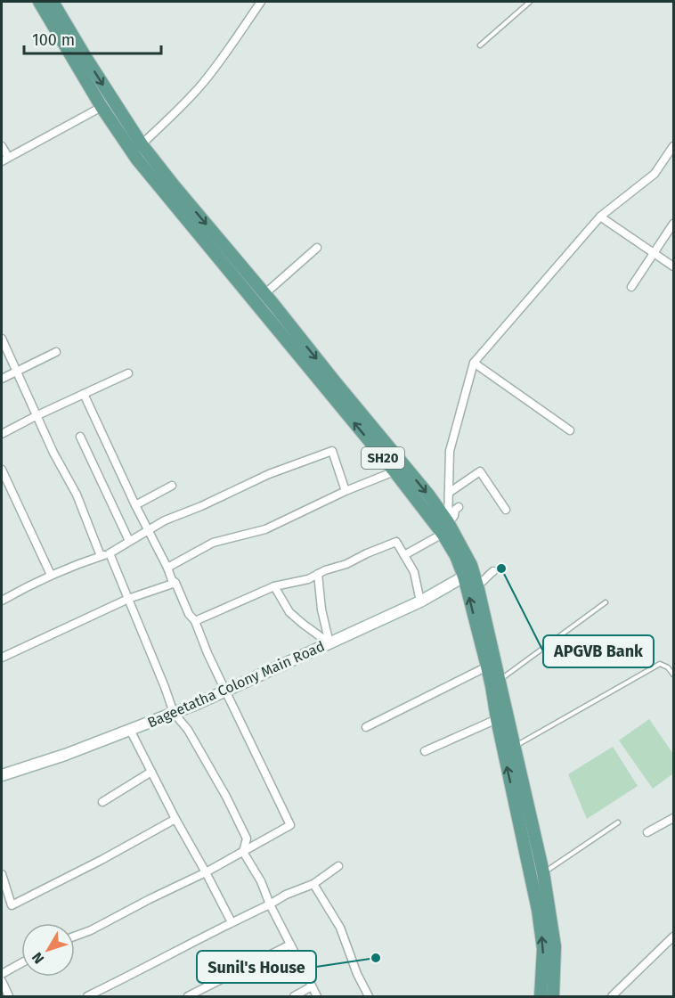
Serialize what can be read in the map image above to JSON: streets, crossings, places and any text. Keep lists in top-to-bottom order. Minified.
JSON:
{"streets":{"main road":["SH20"],"street":["Bageetatha Colony Main Road"]},"crossings":[["SH20","Bageetatha Colony Main Road"]],"places":["APGVB Bank","Sunil's House"],"scale_bar":"100 m","north":"bottom left"}
